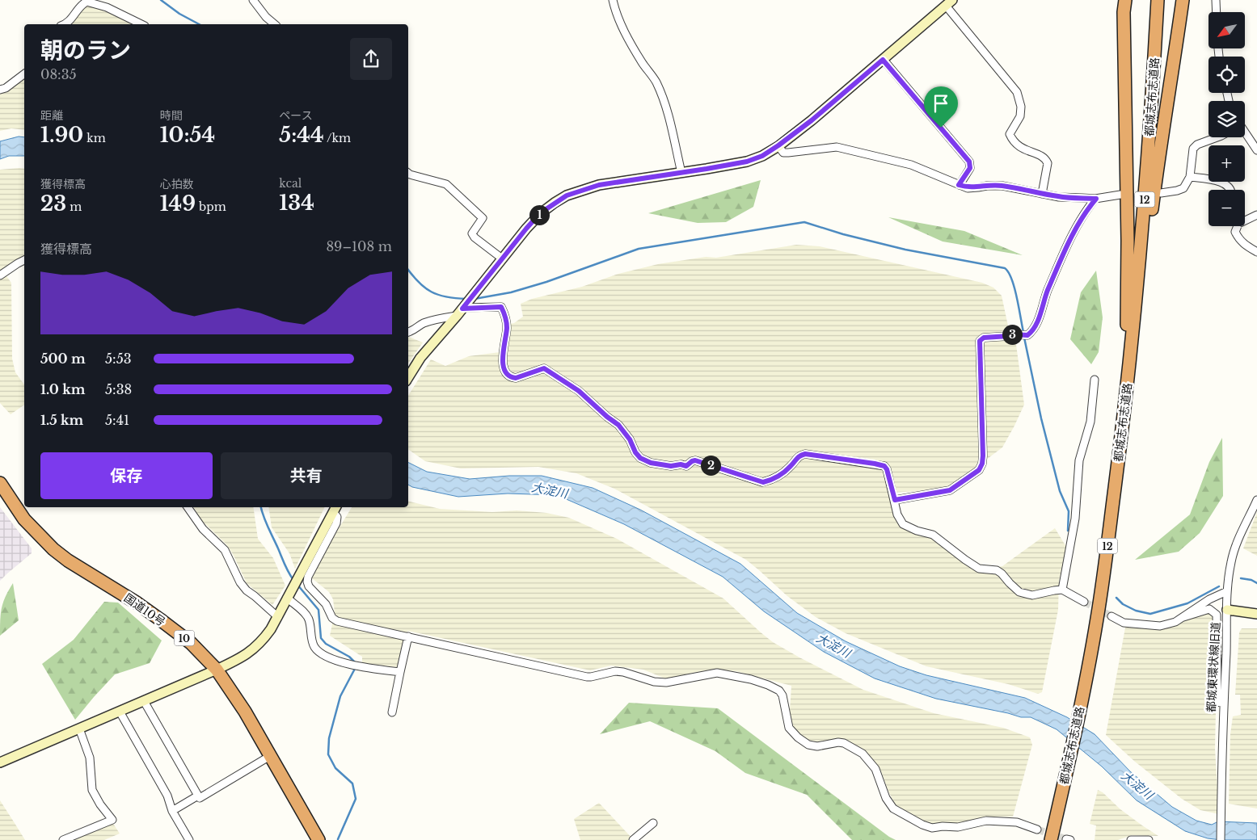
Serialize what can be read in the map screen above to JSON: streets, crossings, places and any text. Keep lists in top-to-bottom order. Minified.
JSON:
{"streets":{"highway":["都城志布志道路","12","国道10号","10"],"street":["都城東環状線旧道"]},"water":["大淀川"],"north":"bottom left","page":{"map_buttons":["+","−"],"heading":["朝のラン","08:35"],"stats":[["距離","1.90 km"],["時間","10:54"],["ペース","5:44 /km"],["獲得標高","23 m"],["心拍数","149 bpm"],["kcal","134"]],"pins":["1","3","2"],"chart":["獲得標高","89–108 m"],"list":[{"name":"500 m","note":"5:53"},{"name":"1.0 km","note":"5:38"},{"name":"1.5 km","note":"5:41"}],"buttons":["保存","共有"]}}
